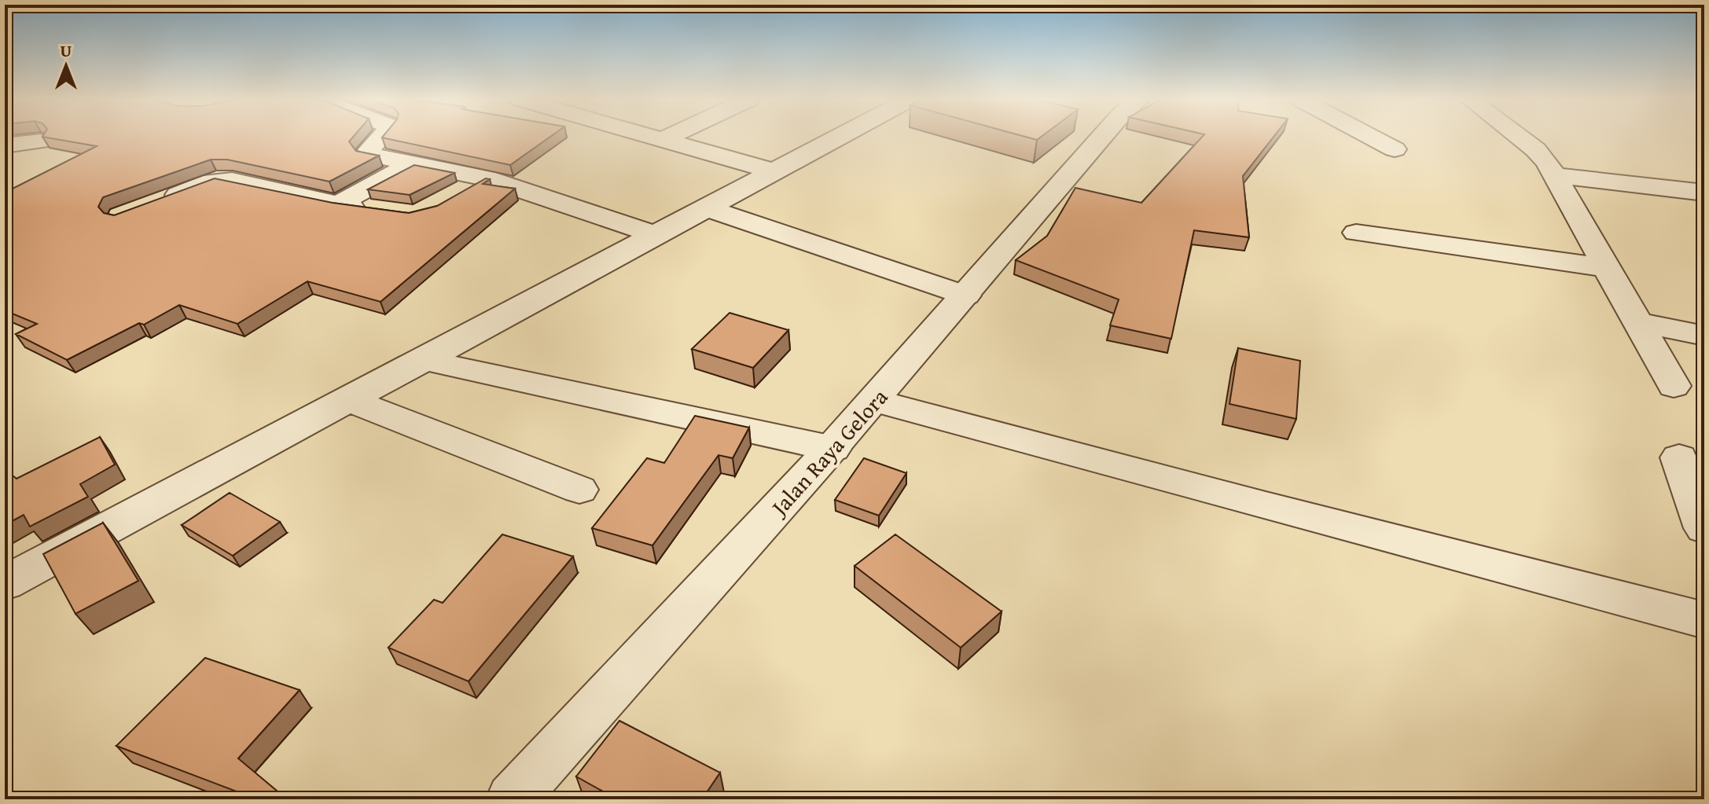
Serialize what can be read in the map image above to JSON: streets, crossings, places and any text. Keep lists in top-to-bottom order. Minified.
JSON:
{"streets":{"street":["Jalan Raya Gelora"]},"north":"top"}
